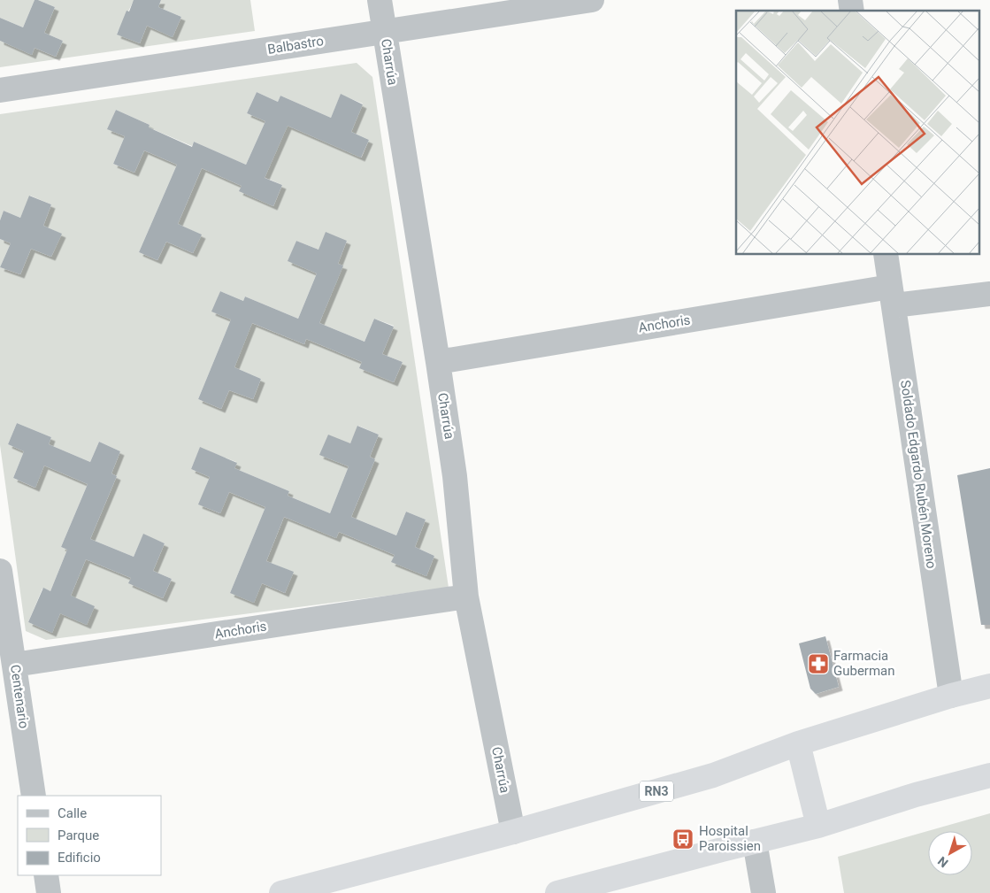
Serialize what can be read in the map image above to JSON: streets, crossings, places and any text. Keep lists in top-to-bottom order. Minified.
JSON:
{"streets":{"highway":["RN3"],"street":["Balbastro","Charrúa","Anchoris","Soldado Edgardo Rubén Moreno","Centenario"]},"crossings":[["Balbastro","Charrúa"],["Charrúa","Anchoris"],["Charrúa","RN3"],["Anchoris","Soldado Edgardo Rubén Moreno"],["Anchoris","Centenario"],["Soldado Edgardo Rubén Moreno","RN3"]],"places":{"pharmacy":["Farmacia Guberman"],"bus stop":["Hospital Paroissien"]},"legend":["Calle","Parque","Edificio"],"north":"bottom left"}
